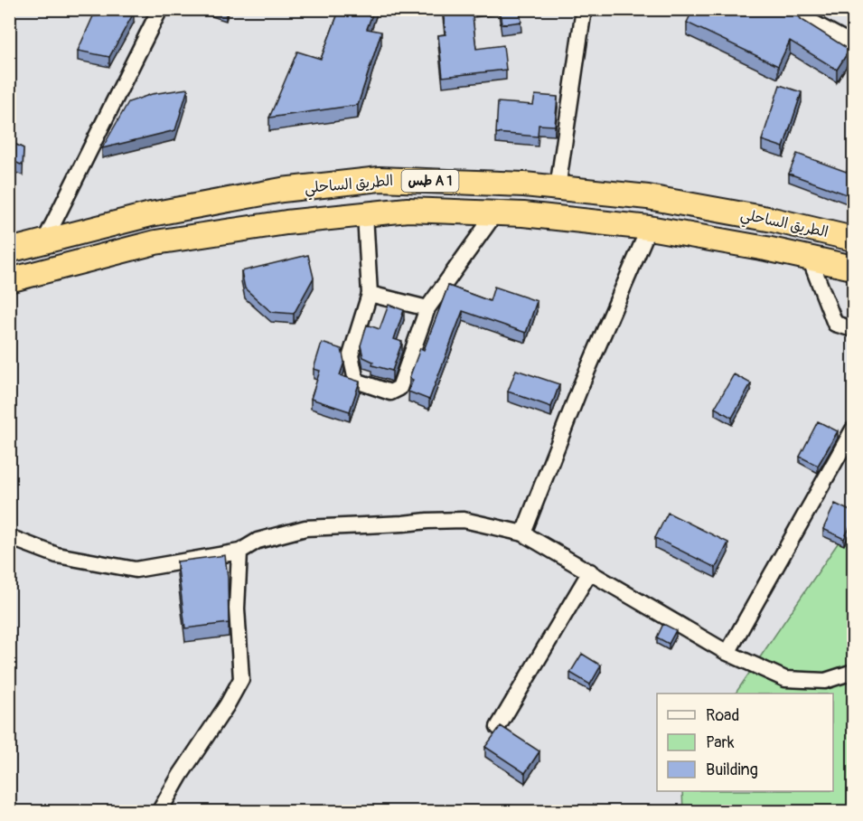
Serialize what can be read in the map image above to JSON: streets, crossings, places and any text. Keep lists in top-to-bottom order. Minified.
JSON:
{"streets":{"highway":["طس A 1","الطريق الساحلي"]},"legend":["Road","Park","Building"]}
